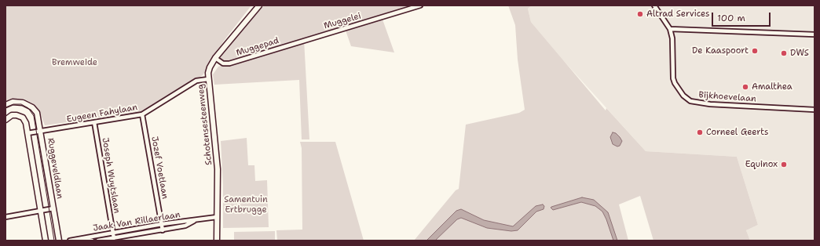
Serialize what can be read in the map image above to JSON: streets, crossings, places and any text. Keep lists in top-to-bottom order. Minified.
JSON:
{"streets":{"street":["Muggelei","Muggepad","Bijkhoevelaan","Eugeen Fahylaan","Schotensesteenweg","Jozef Voetlaan","Ruggeveldlaan","Joseph Wuytslaan","Jaak Van Rillaerlaan"]},"crossings":[["Muggelei","Muggepad"],["Muggepad","Schotensesteenweg"],["Eugeen Fahylaan","Schotensesteenweg"],["Eugeen Fahylaan","Jozef Voetlaan"],["Eugeen Fahylaan","Ruggeveldlaan"],["Eugeen Fahylaan","Joseph Wuytslaan"],["Schotensesteenweg","Jaak Van Rillaerlaan"],["Jozef Voetlaan","Jaak Van Rillaerlaan"],["Joseph Wuytslaan","Jaak Van Rillaerlaan"]],"parks":["Bremweide","Samentuin Ertbrugge"],"places":["Altrad Services","De Kaaspoort","DWS","Amalthea","Corneel Geerts","Equinox"],"scale_bar":"100 m"}
